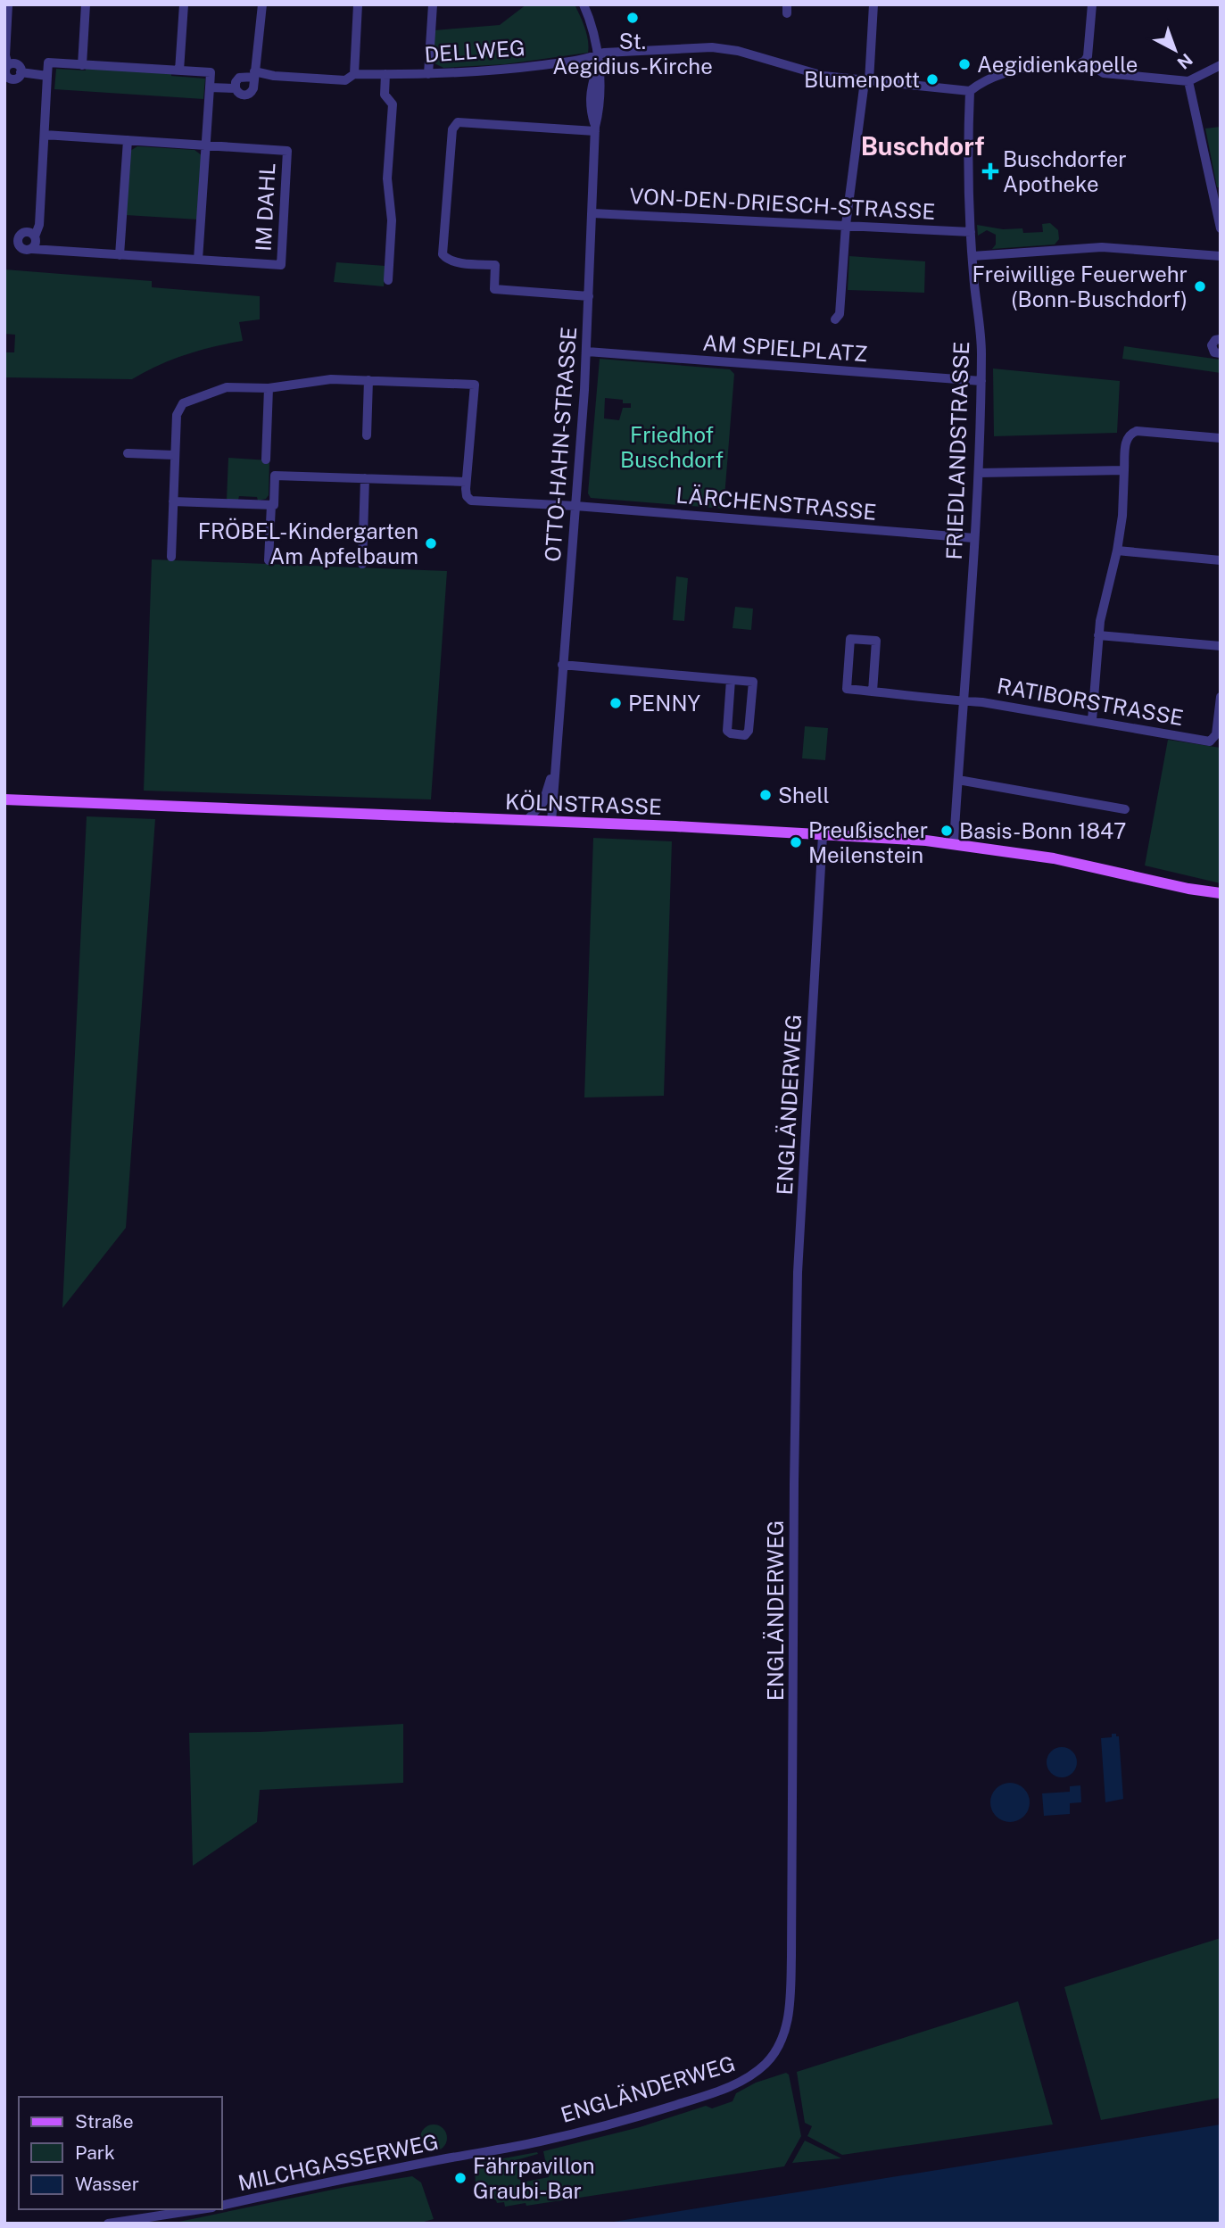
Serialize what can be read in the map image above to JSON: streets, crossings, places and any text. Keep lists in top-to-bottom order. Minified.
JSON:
{"streets":{"main road":["KÖLNSTRASSE"],"street":["DELLWEG","VON-DEN-DRIESCH-STRASSE","IM DAHL","AM SPIELPLATZ","OTTO-HAHN-STRASSE","FRIEDLANDSTRASSE","LÄRCHENSTRASSE","RATIBORSTRASSE","ENGLÄNDERWEG","MILCHGASSERWEG"]},"crossings":[["DELLWEG","OTTO-HAHN-STRASSE"],["DELLWEG","FRIEDLANDSTRASSE"],["VON-DEN-DRIESCH-STRASSE","OTTO-HAHN-STRASSE"],["VON-DEN-DRIESCH-STRASSE","FRIEDLANDSTRASSE"],["AM SPIELPLATZ","OTTO-HAHN-STRASSE"],["AM SPIELPLATZ","FRIEDLANDSTRASSE"],["OTTO-HAHN-STRASSE","LÄRCHENSTRASSE"],["OTTO-HAHN-STRASSE","KÖLNSTRASSE"],["FRIEDLANDSTRASSE","LÄRCHENSTRASSE"],["FRIEDLANDSTRASSE","RATIBORSTRASSE"],["FRIEDLANDSTRASSE","KÖLNSTRASSE"],["KÖLNSTRASSE","ENGLÄNDERWEG"],["ENGLÄNDERWEG","MILCHGASSERWEG"]],"districts":["Buschdorf"],"parks":["Friedhof Buschdorf"],"places":{"other":["St. Aegidius-Kirche","Aegidienkapelle","Blumenpott","Freiwillige Feuerwehr (Bonn-Buschdorf)","FRÖBEL-Kindergarten Am Apfelbaum","PENNY","Shell","Basis-Bonn 1847","Preußischer Meilenstein","Fährpavillon Graubi-Bar"],"health":["Buschdorfer Apotheke"]},"legend":["Straße","Park","Wasser"],"north":"bottom right"}
